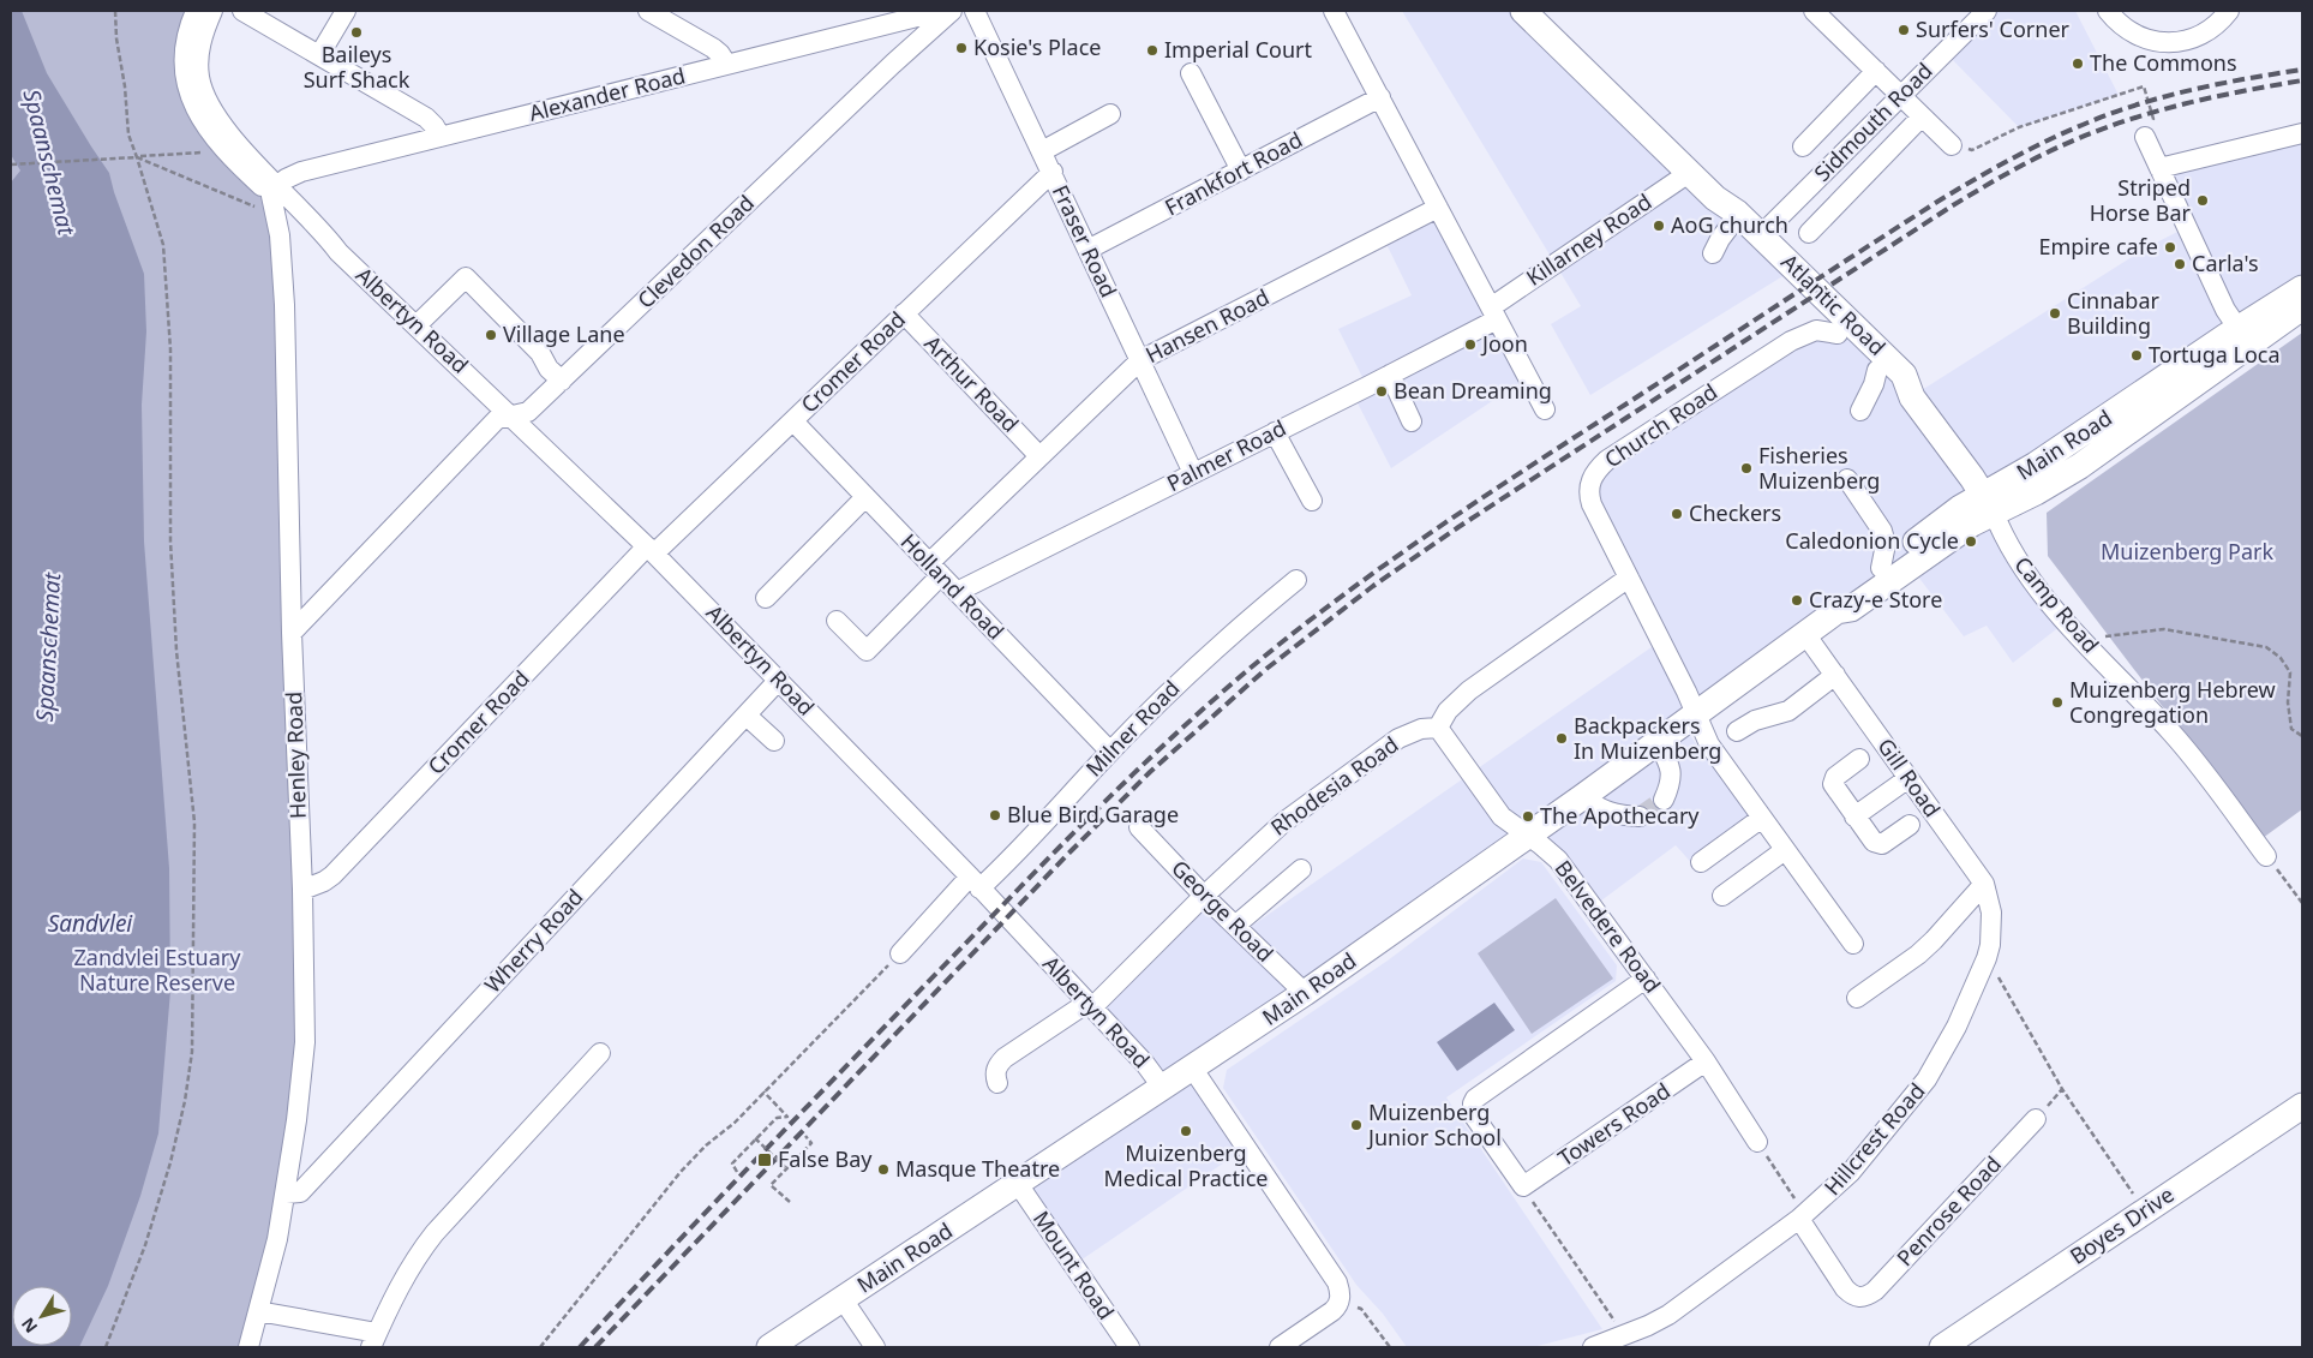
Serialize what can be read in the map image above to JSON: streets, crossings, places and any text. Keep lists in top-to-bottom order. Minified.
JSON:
{"streets":{"main road":["Atlantic Road","Main Road","Boyes Drive"],"street":["Alexander Road","Sidmouth Road","Frankfort Road","Killarney Road","Fraser Road","Clevedon Road","Albertyn Road","Hansen Road","Cromer Road","Arthur Road","Church Road","Palmer Road","Holland Road","Camp Road","Milner Road","Henley Road","Gill Road","Rhodesia Road","George Road","Belvedere Road","Wherry Road","Towers Road","Hillcrest Road","Penrose Road","Mount Road"]},"crossings":[["Alexander Road","Clevedon Road"],["Alexander Road","Albertyn Road"],["Alexander Road","Henley Road"],["Sidmouth Road","Atlantic Road"],["Frankfort Road","Fraser Road"],["Killarney Road","Atlantic Road"],["Killarney Road","Palmer Road"],["Fraser Road","Hansen Road"],["Fraser Road","Cromer Road"],["Fraser Road","Palmer Road"],["Clevedon Road","Albertyn Road"],["Clevedon Road","Henley Road"],["Atlantic Road","Church Road"],["Atlantic Road","Main Road"],["Atlantic Road","Camp Road"],["Albertyn Road","Cromer Road"],["Albertyn Road","Main Road"],["Albertyn Road","Milner Road"],["Albertyn Road","Henley Road"],["Albertyn Road","Rhodesia Road"],["Albertyn Road","Wherry Road"],["Hansen Road","Arthur Road"],["Hansen Road","Holland Road"],["Cromer Road","Arthur Road"],["Cromer Road","Holland Road"],["Cromer Road","Henley Road"],["Church Road","Main Road"],["Main Road","Camp Road"],["Main Road","Gill Road"],["Main Road","George Road"],["Main Road","Belvedere Road"],["Main Road","Mount Road"],["Palmer Road","Holland Road"],["Holland Road","Milner Road"],["Henley Road","Wherry Road"],["Gill Road","Hillcrest Road"],["Rhodesia Road","George Road"],["Rhodesia Road","Belvedere Road"],["Belvedere Road","Towers Road"],["Hillcrest Road","Penrose Road"]],"water":["Spaanschemat","Sandvlei"],"parks":["Muizenberg Park","Zandvlei Estuary Nature Reserve"],"places":{"other":["Surfers' Corner","Baileys Surf Shack","Kosie's Place","Imperial Court","The Commons","Striped Horse Bar","AoG church","Empire cafe","Carla's","Cinnabar Building","Village Lane","Joon","Tortuga Loca","Bean Dreaming","Fisheries Muizenberg","Checkers","Caledonion Cycle","Crazy-e Store","Muizenberg Hebrew Congregation","Backpackers In Muizenberg","Blue Bird Garage","The Apothecary","Muizenberg Junior School","Muizenberg Medical Practice","Masque Theatre"],"transit":["False Bay"]},"north":"bottom left"}
